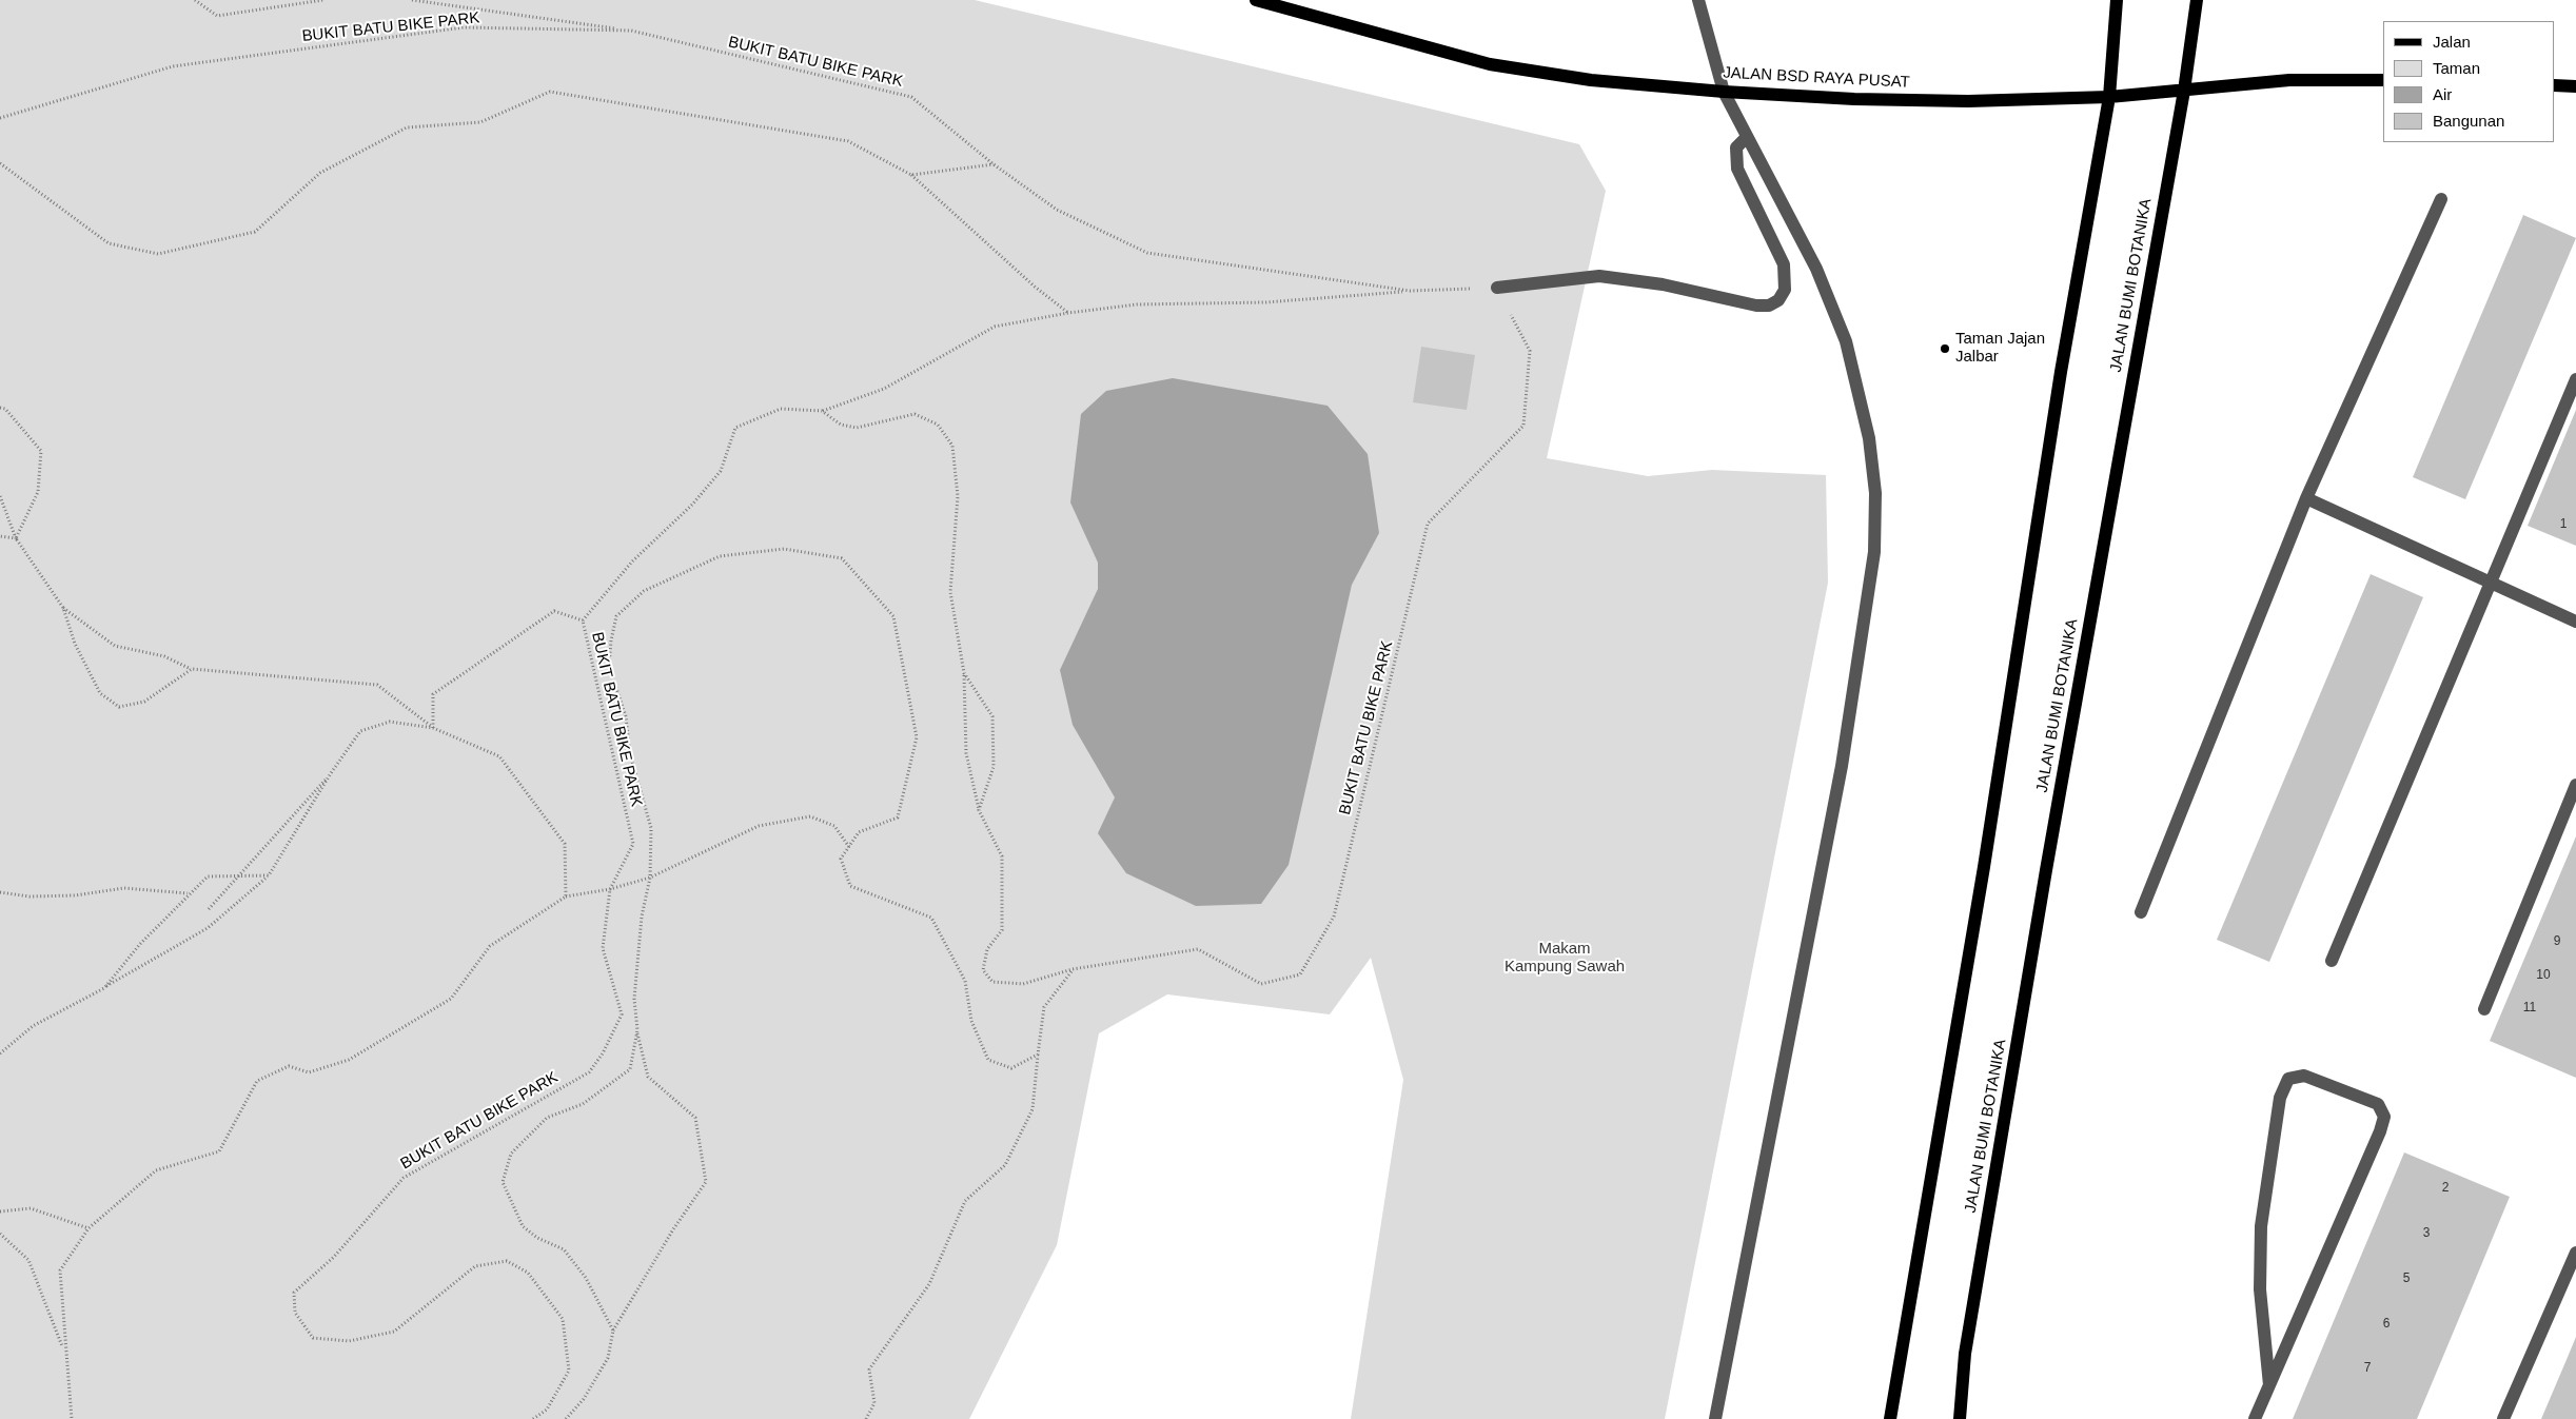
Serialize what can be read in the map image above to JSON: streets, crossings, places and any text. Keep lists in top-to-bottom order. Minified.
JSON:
{"streets":{"main road":["JALAN BSD RAYA PUSAT","JALAN BUMI BOTANIKA"],"path":["BUKIT BATU BIKE PARK"]},"crossings":[["JALAN BSD RAYA PUSAT","JALAN BUMI BOTANIKA"]],"parks":["Makam Kampung Sawah"],"places":["Taman Jajan Jalbar"],"house_numbers":["1","9","10","11","2","3","5","6","7"],"legend":["Jalan","Taman","Air","Bangunan"]}
